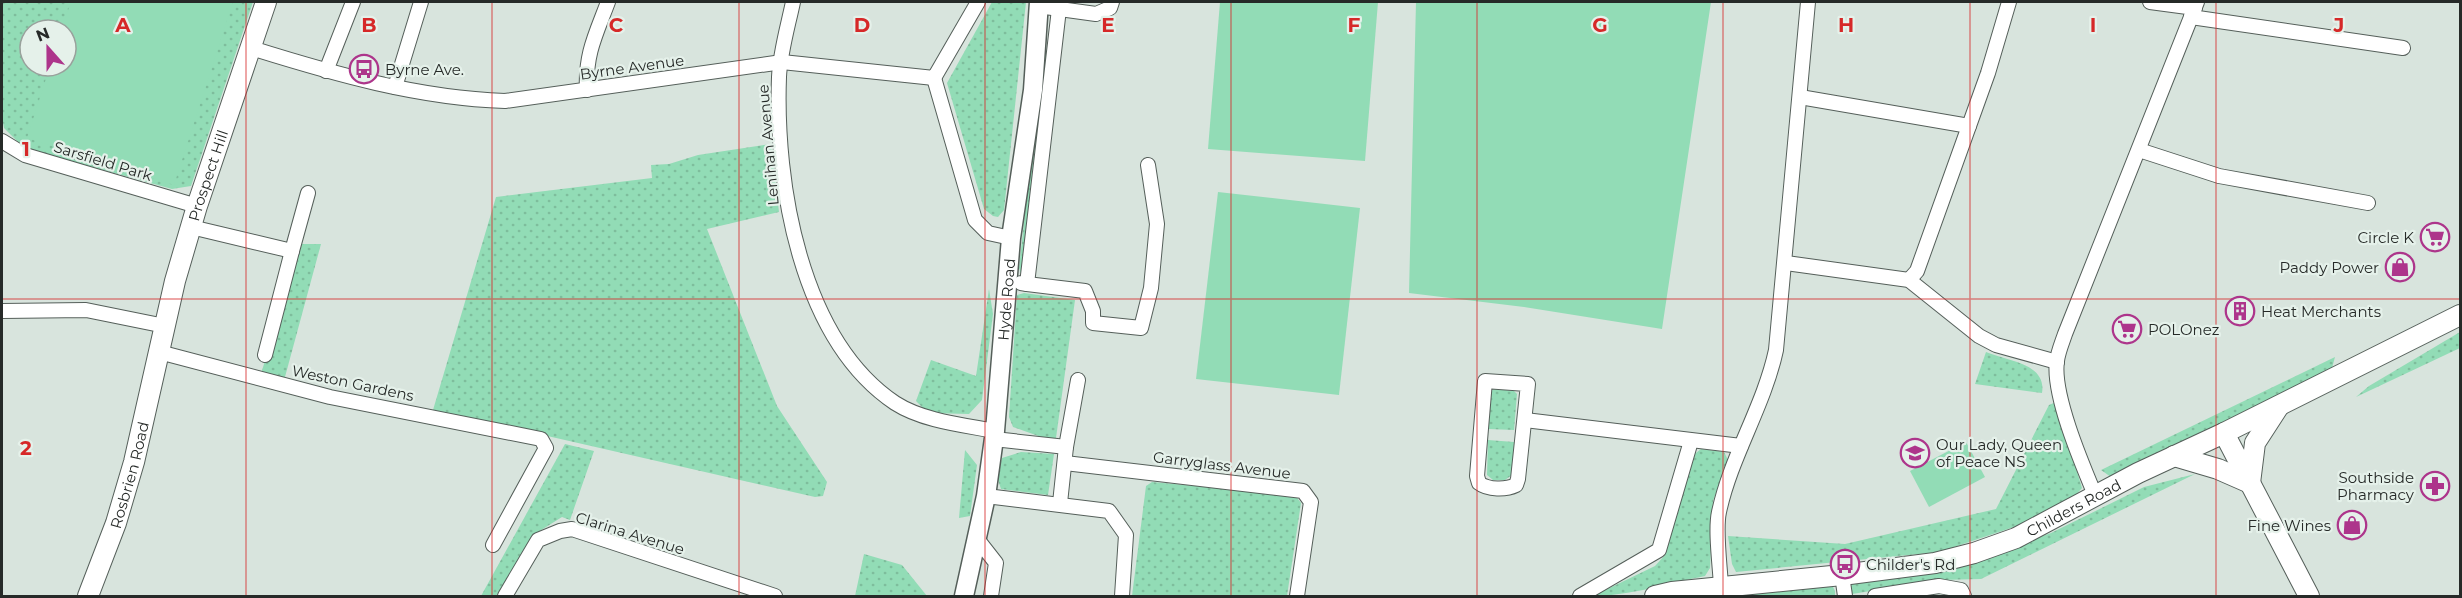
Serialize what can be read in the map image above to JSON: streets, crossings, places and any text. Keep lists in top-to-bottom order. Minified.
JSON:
{"streets":{"main road":["Prospect Hill","Rosbrien Road","Childers Road"],"street":["Byrne Avenue","Lenihan Avenue","Sarsfield Park","Hyde Road","Weston Gardens","Garryglass Avenue","Clarina Avenue"]},"crossings":[["Byrne Avenue","Lenihan Avenue"],["Byrne Avenue","Prospect Hill"],["Lenihan Avenue","Hyde Road"],["Sarsfield Park","Prospect Hill"],["Prospect Hill","Weston Gardens"],["Prospect Hill","Rosbrien Road"],["Weston Gardens","Rosbrien Road"]],"places":{"bus stop":["Byrne Ave.","Childer's Rd"],"supermarket":["Circle K","POLOnez"],"shop":["Paddy Power","Fine Wines"],"building":["Heat Merchants"],"school or university":["Our Lady, Queen of Peace NS"],"pharmacy":["Southside Pharmacy"]},"north":"top","grid":{"columns":["A","B","C","D","E","F","G","H","I","J"],"rows":["1","2"]}}
